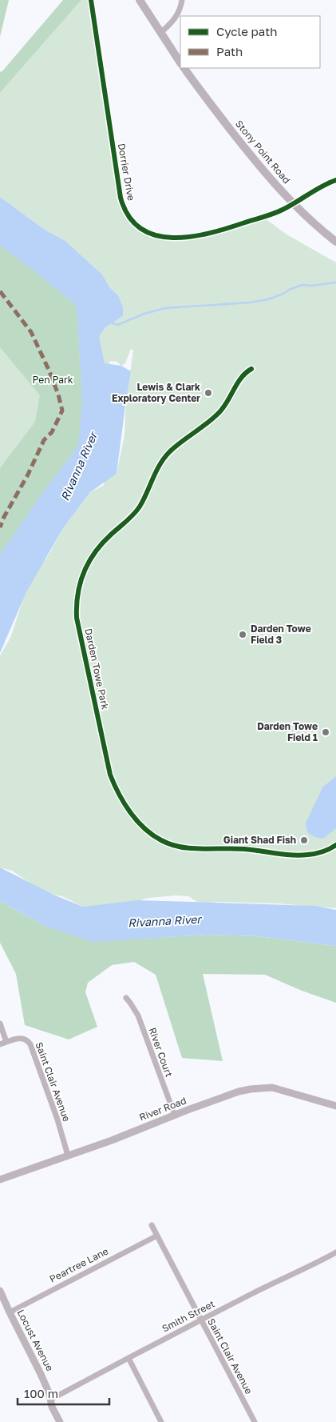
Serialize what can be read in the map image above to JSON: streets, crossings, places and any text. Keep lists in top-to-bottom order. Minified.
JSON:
{"streets":{"main road":["Stony Point Road"],"street":["Dorrier Drive","Darden Towe Park","River Court","Saint Clair Avenue","River Road","Peartree Lane","Smith Street","Locust Avenue"]},"crossings":[["Stony Point Road","Dorrier Drive"],["River Court","River Road"],["Saint Clair Avenue","River Road"],["Saint Clair Avenue","Peartree Lane"],["Saint Clair Avenue","Smith Street"],["Peartree Lane","Locust Avenue"],["Smith Street","Locust Avenue"]],"water":["Rivanna River"],"parks":["Pen Park"],"places":["Lewis & Clark Exploratory Center","Darden Towe Field 3","Darden Towe Field 1","Giant Shad Fish"],"legend":["Cycle path","Path"],"scale_bar":"100 m"}
